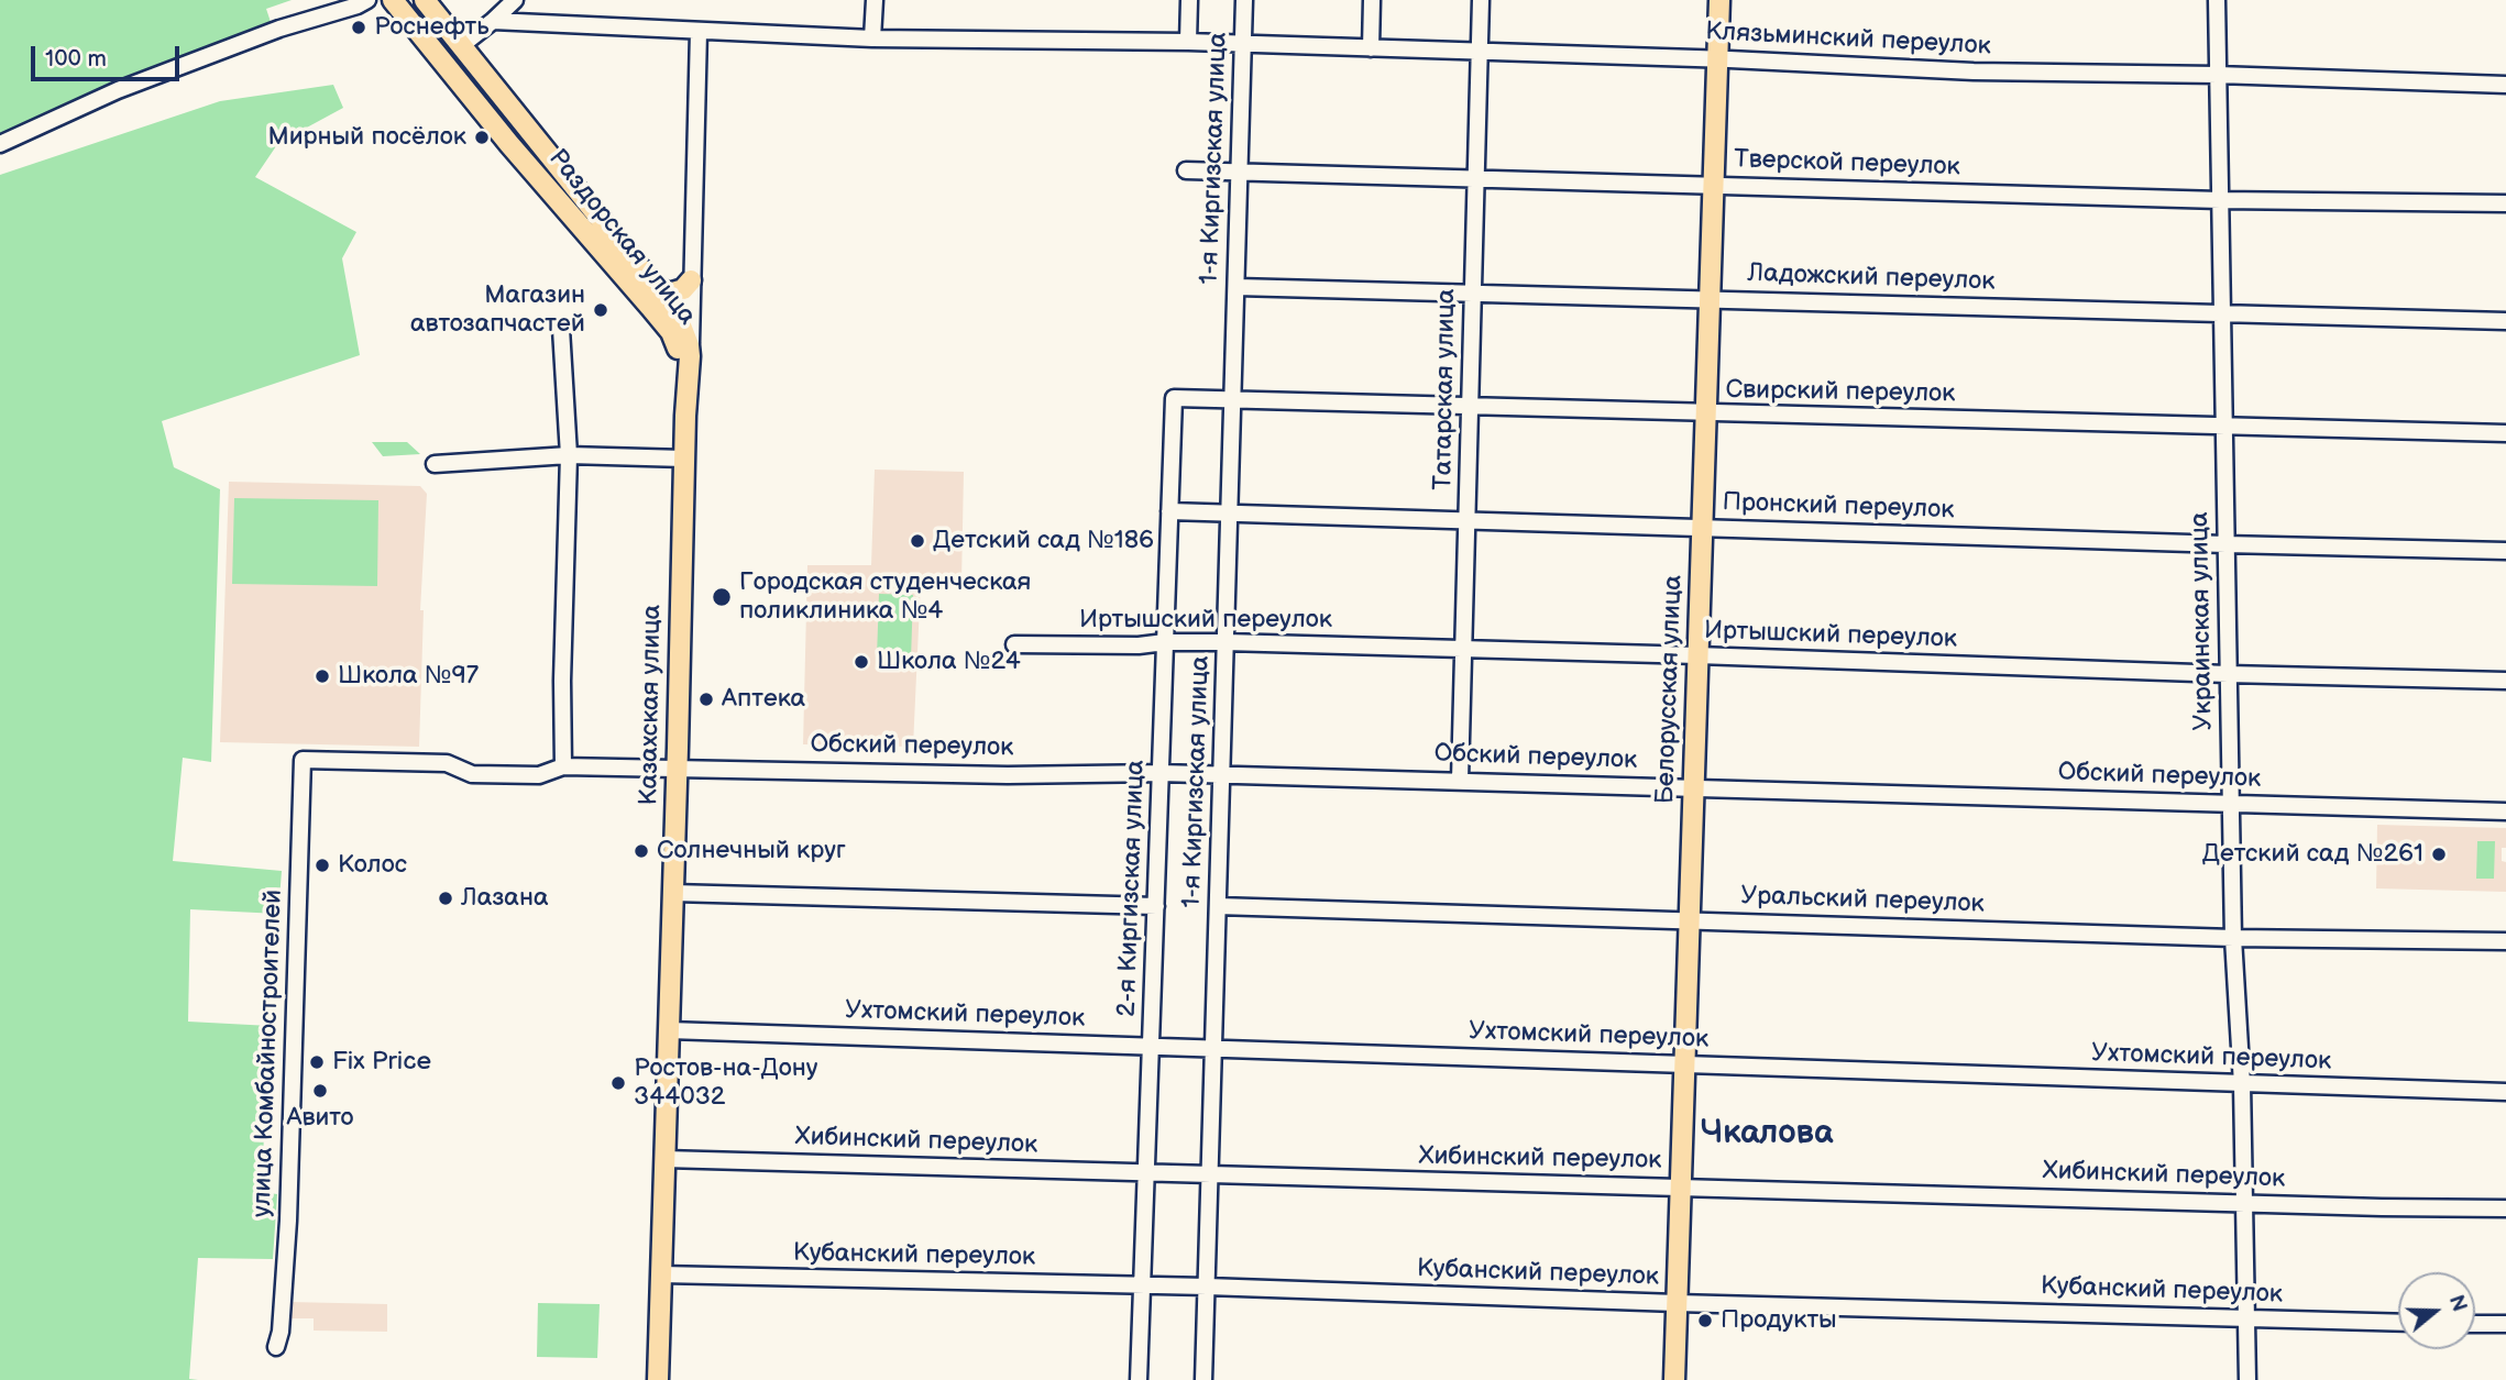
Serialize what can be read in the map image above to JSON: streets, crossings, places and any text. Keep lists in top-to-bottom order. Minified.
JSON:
{"streets":{"main road":["Раздорская улица","Белорусская улица","Казахская улица"],"street":["Клязьминский переулок","1-я Киргизская улица","Тверской переулок","Ладожский переулок","Татарская улица","Свирский переулок","Пронский переулок","Иртышский переулок","Украинская улица","Обский переулок","2-я Киргизская улица","Уральский переулок","Ухтомский переулок","улица Комбайностроителей","Хибинский переулок","Кубанский переулок"]},"crossings":[["Клязьминский переулок","1-я Киргизская улица"],["Клязьминский переулок","Татарская улица"],["Клязьминский переулок","Украинская улица"],["Клязьминский переулок","Белорусская улица"],["Клязьминский переулок","Казахская улица"],["1-я Киргизская улица","Тверской переулок"],["1-я Киргизская улица","Ладожский переулок"],["1-я Киргизская улица","Свирский переулок"],["1-я Киргизская улица","Пронский переулок"],["1-я Киргизская улица","Иртышский переулок"],["1-я Киргизская улица","Обский переулок"],["1-я Киргизская улица","Уральский переулок"],["1-я Киргизская улица","Ухтомский переулок"],["1-я Киргизская улица","Хибинский переулок"],["1-я Киргизская улица","Кубанский переулок"],["Тверской переулок","Татарская улица"],["Тверской переулок","Украинская улица"],["Тверской переулок","Белорусская улица"],["Раздорская улица","Казахская улица"],["Ладожский переулок","Татарская улица"],["Ладожский переулок","Украинская улица"],["Ладожский переулок","Белорусская улица"],["Татарская улица","Свирский переулок"],["Татарская улица","Пронский переулок"],["Татарская улица","Иртышский переулок"],["Татарская улица","Обский переулок"],["Свирский переулок","Украинская улица"],["Свирский переулок","Белорусская улица"],["Свирский переулок","2-я Киргизская улица"],["Пронский переулок","Украинская улица"],["Пронский переулок","Белорусская улица"],["Пронский переулок","2-я Киргизская улица"],["Иртышский переулок","Украинская улица"],["Иртышский переулок","Белорусская улица"],["Иртышский переулок","2-я Киргизская улица"],["Украинская улица","Обский переулок"],["Украинская улица","Уральский переулок"],["Украинская улица","Ухтомский переулок"],["Украинская улица","Хибинский переулок"],["Украинская улица","Кубанский переулок"],["Белорусская улица","Обский переулок"],["Белорусская улица","Уральский переулок"],["Белорусская улица","Ухтомский переулок"],["Белорусская улица","Хибинский переулок"],["Белорусская улица","Кубанский переулок"],["Казахская улица","Обский переулок"],["Казахская улица","Ухтомский переулок"],["Казахская улица","Хибинский переулок"],["Казахская улица","Кубанский переулок"],["Обский переулок","2-я Киргизская улица"],["Обский переулок","улица Комбайностроителей"],["2-я Киргизская улица","Ухтомский переулок"],["2-я Киргизская улица","Хибинский переулок"],["2-я Киргизская улица","Кубанский переулок"]],"districts":["Чкалова"],"places":["Роснефть","Мирный посёлок","Магазин автозапчастей","Детский сад №186","Городская студенческая поликлиника №4","Школа №24","Школа №97","Аптека","Солнечный круг","Детский сад №261","Колос","Лазана","Fix Price","Ростов-на-Дону 344032","Авито","Продукты"],"scale_bar":"100 m","north":"right"}
